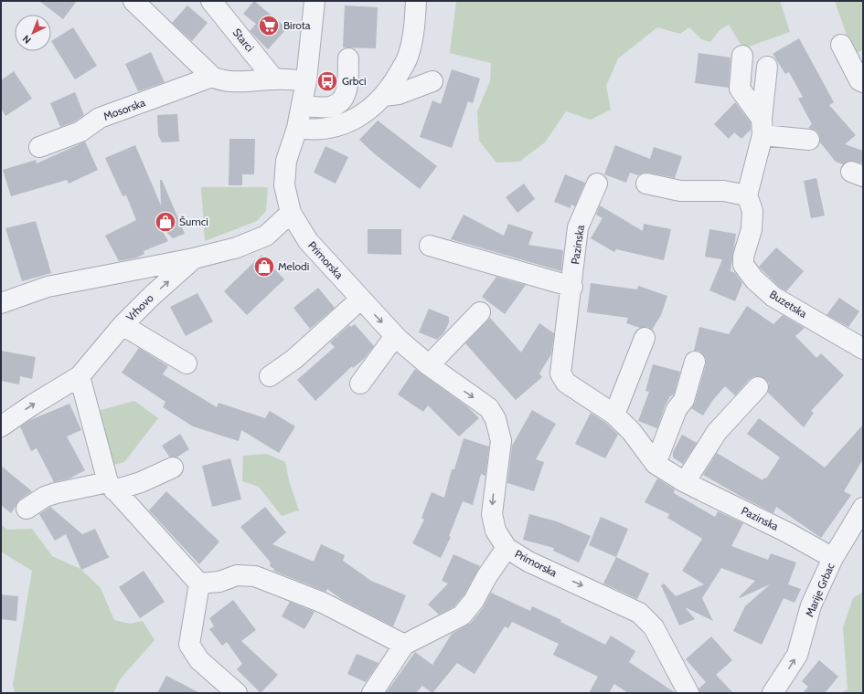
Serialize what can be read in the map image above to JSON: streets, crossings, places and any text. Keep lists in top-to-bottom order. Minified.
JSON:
{"streets":{"street":["Starci","Mosorska","Pazinska","Primorska","Buzetska","Vrhovo","Marije Grbac"]},"crossings":[["Pazinska","Marije Grbac"],["Primorska","Vrhovo"]],"one_way":["Primorska","Marije Grbac"],"places":{"supermarket":["Birota"],"bus stop":["Grbci"],"shop":["Šumci","Melodi"]},"north":"bottom left"}
